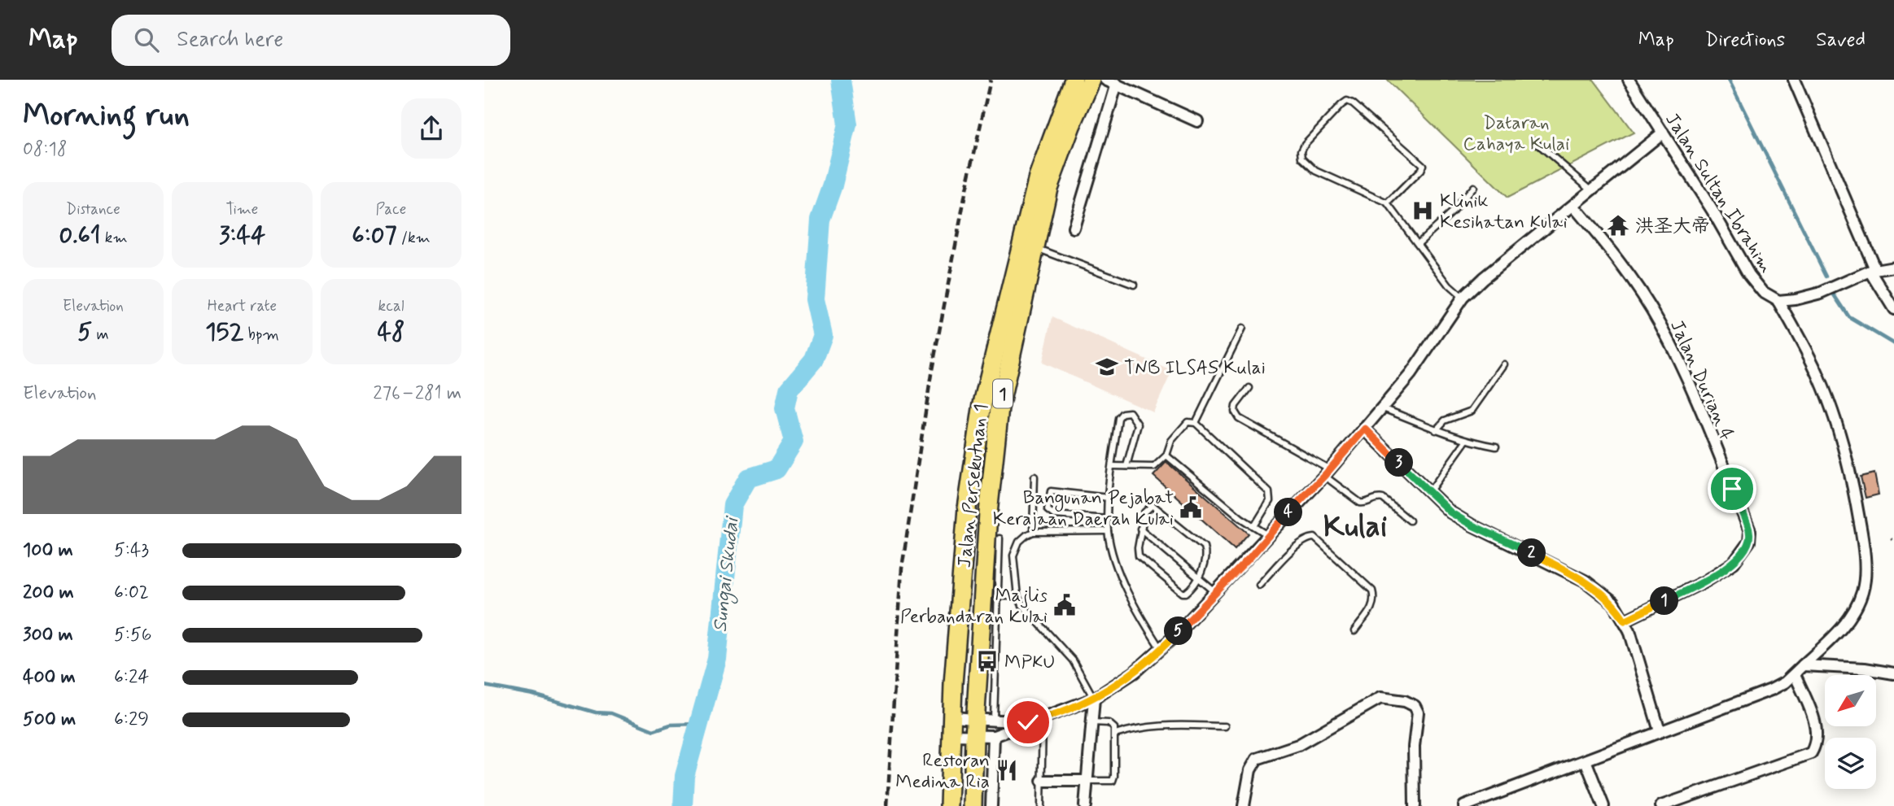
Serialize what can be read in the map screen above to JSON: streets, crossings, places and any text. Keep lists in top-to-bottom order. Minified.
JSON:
{"streets":{"highway":["1","Jalan Persekutuan 1"],"street":["Jalan Sultan Ibrahim","Jalan Durian 4"]},"districts":["Kulai"],"water":["Sungai Skudai"],"parks":["Dataran Cahaya Kulai"],"places":{"hospital":["Klinik Kesihatan Kulai"],"temple":["洪圣大帝"],"school or university":["TNB ILSAS Kulai"],"public building":["Bangunan Pejabat Kerajaan Daerah Kulai","Majlis Perbandaran Kulai"],"bus stop":["MPKU"],"restaurant":["Restoran Medina Ria"]},"north":"bottom left","page":{"header":"Map","search":"Search here","nav":["Map","Directions","Saved"],"heading":["Morning run","08:18"],"stats":[["Distance","0.61 km"],["Time","3:44"],["Pace","6:07 /km"],["Elevation","5 m"],["Heart rate","152 bpm"],["kcal","48"]],"chart":["Elevation","276–281 m"],"pins":["3","4","2","1","5"],"list":[{"name":"100 m","note":"5:43"},{"name":"200 m","note":"6:02"},{"name":"300 m","note":"5:56"},{"name":"400 m","note":"6:24"},{"name":"500 m","note":"6:29"}]}}
